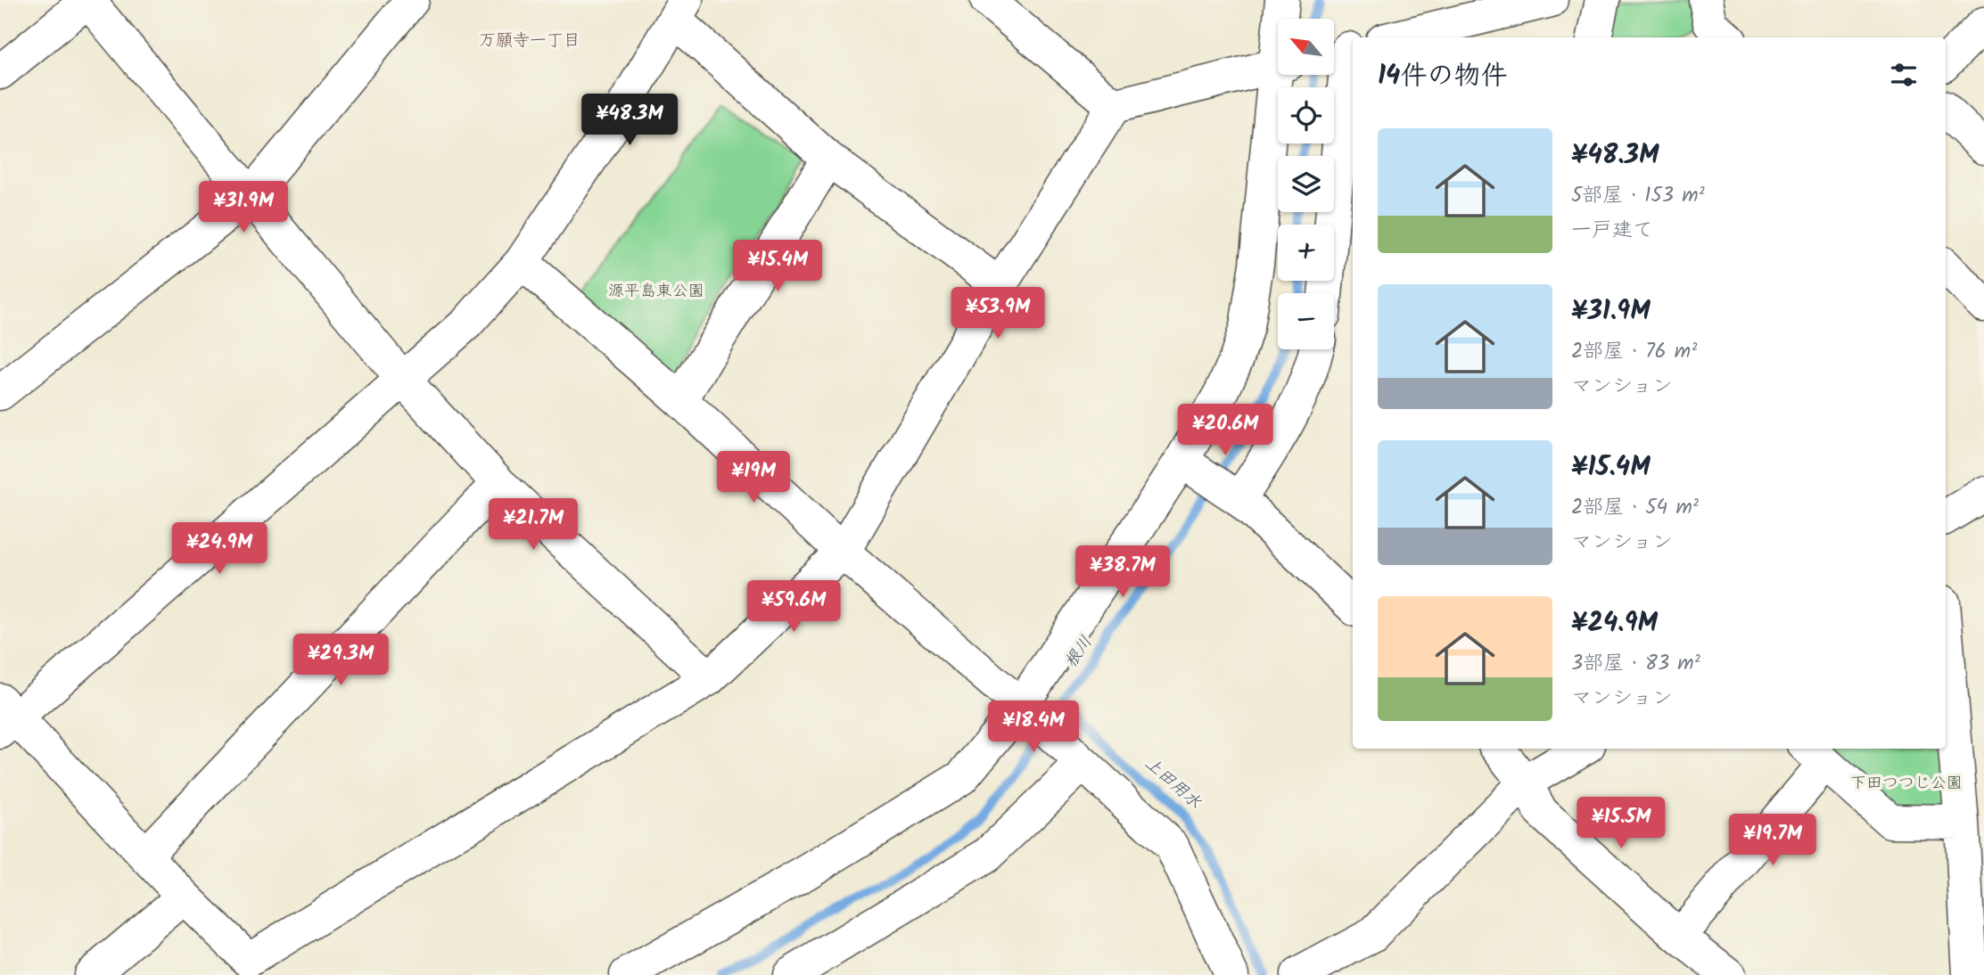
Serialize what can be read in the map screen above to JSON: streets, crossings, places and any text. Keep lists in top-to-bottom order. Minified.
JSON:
{"districts":["万願寺一丁目"],"water":["根川","上田用水"],"parks":["源平島東公園","下田つつじ公園"],"north":"top left","page":{"map_buttons":["+","−"],"heading":"14件の物件","price":["¥48.3M","¥31.9M","¥15.4M","¥53.9M","¥20.6M","¥19M","¥21.7M","¥24.9M","¥38.7M","¥59.6M","¥29.3M","¥18.4M","¥15.5M","¥19.7M"],"list":[{"name":"¥48.3M","note":"5部屋 · 153 m² · 一戸建て"},{"name":"¥31.9M","note":"2部屋 · 76 m² · マンション"},{"name":"¥15.4M","note":"2部屋 · 54 m² · マンション"},{"name":"¥24.9M","note":"3部屋 · 83 m² · マンション"}]}}
